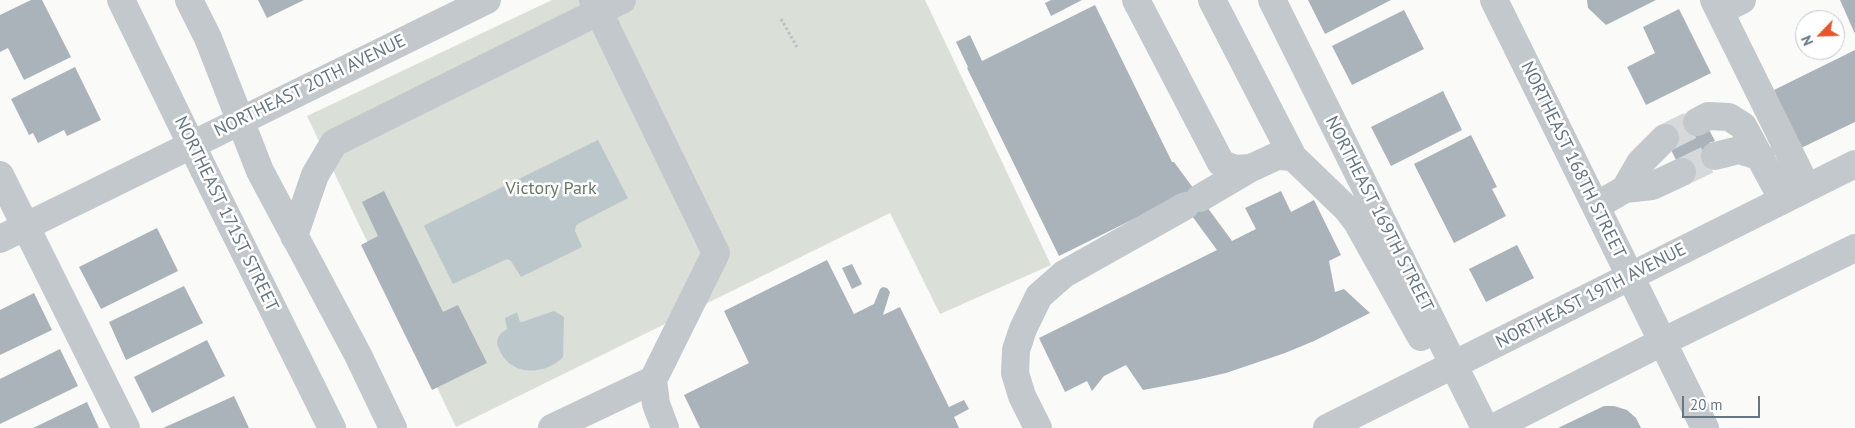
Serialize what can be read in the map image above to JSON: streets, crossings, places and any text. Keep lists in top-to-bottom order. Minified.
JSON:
{"streets":{"street":["NORTHEAST 20TH AVENUE","NORTHEAST 168TH STREET","NORTHEAST 171ST STREET","NORTHEAST 169TH STREET","NORTHEAST 19TH AVENUE"]},"crossings":[["NORTHEAST 20TH AVENUE","NORTHEAST 171ST STREET"],["NORTHEAST 168TH STREET","NORTHEAST 19TH AVENUE"],["NORTHEAST 169TH STREET","NORTHEAST 19TH AVENUE"]],"parks":["Victory Park"],"scale_bar":"20 m","north":"bottom left"}
